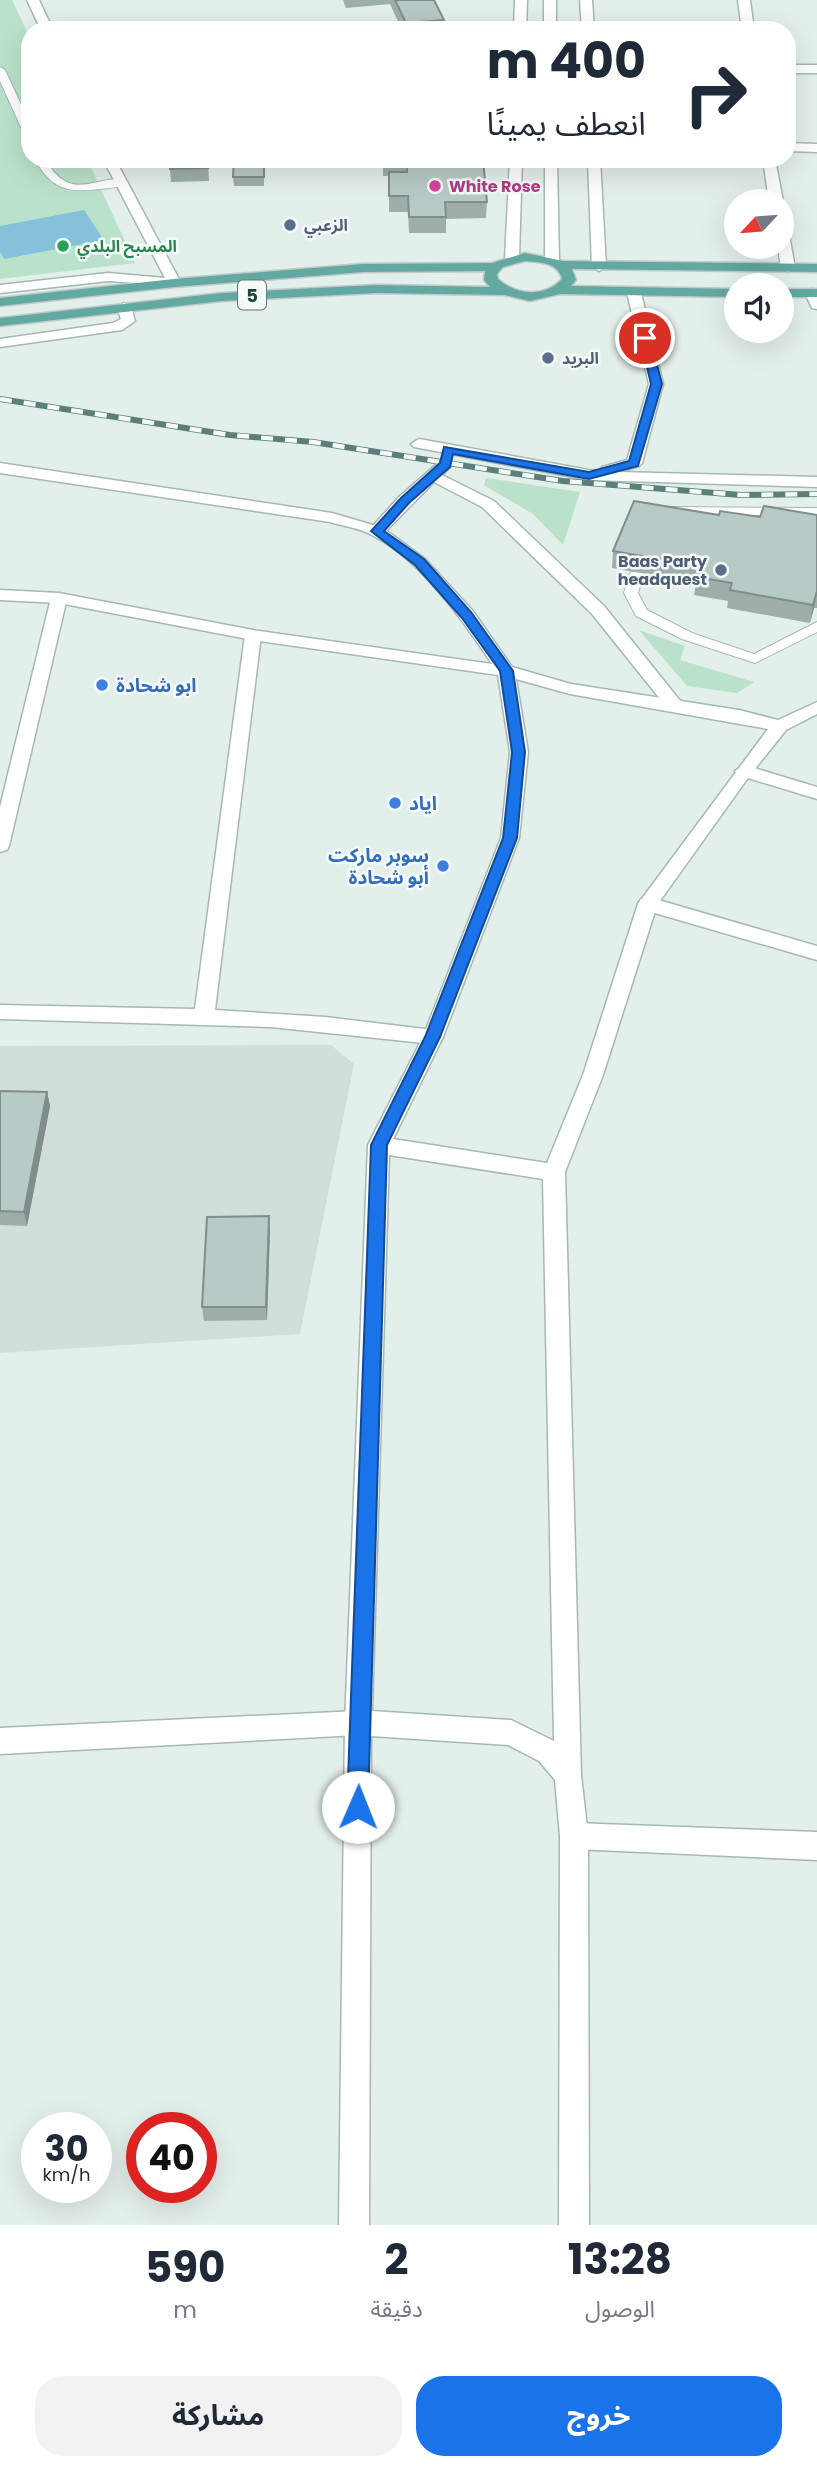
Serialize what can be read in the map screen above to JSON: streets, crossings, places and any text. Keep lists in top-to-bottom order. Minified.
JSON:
{"streets":{"main road":["5"]},"places":["White Rose","الزعبي","المسبح البلدي","البريد","Baas Party headquest","ابو شحادة","اياد","سوبر ماركت أبو شحادة"],"north":"bottom left","page":{"turn":["400 m","انعطف يمينًا"],"speed":"30 km/h","limit":"40","eta":["13:28","الوصول","2","دقيقة","590","m"],"buttons":["خروج","مشاركة"]}}
